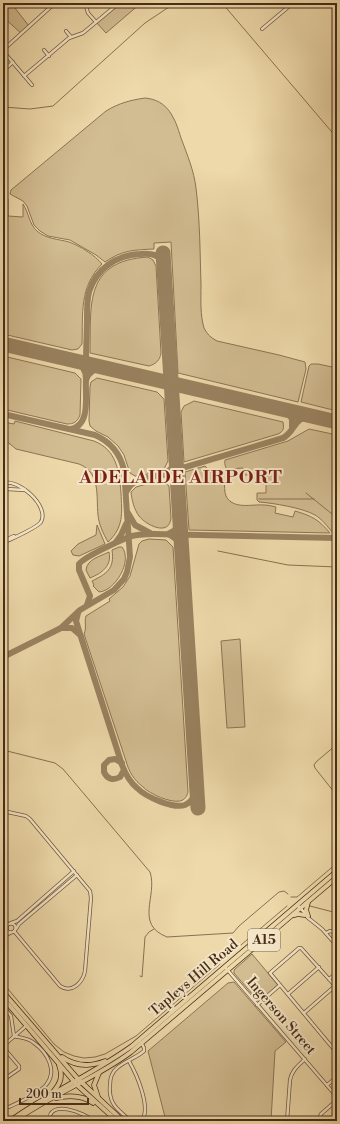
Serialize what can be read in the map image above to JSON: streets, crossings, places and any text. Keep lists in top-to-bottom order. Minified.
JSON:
{"streets":{"main road":["A15","Tapleys Hill Road"],"street":["Ingerson Street"]},"crossings":[["Tapleys Hill Road","Ingerson Street"]],"districts":["ADELAIDE AIRPORT"],"scale_bar":"200 m"}
